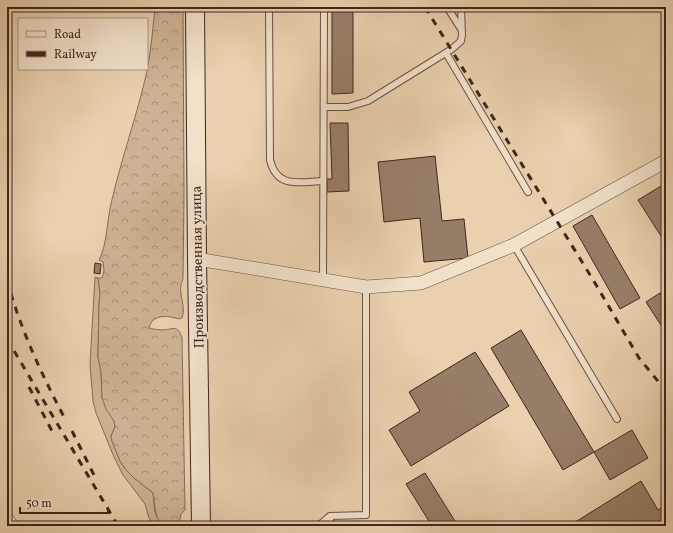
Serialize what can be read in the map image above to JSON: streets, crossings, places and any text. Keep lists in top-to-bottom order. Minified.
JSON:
{"streets":{"main road":["Производственная улица"]},"legend":["Road","Railway"],"scale_bar":"50 m"}
